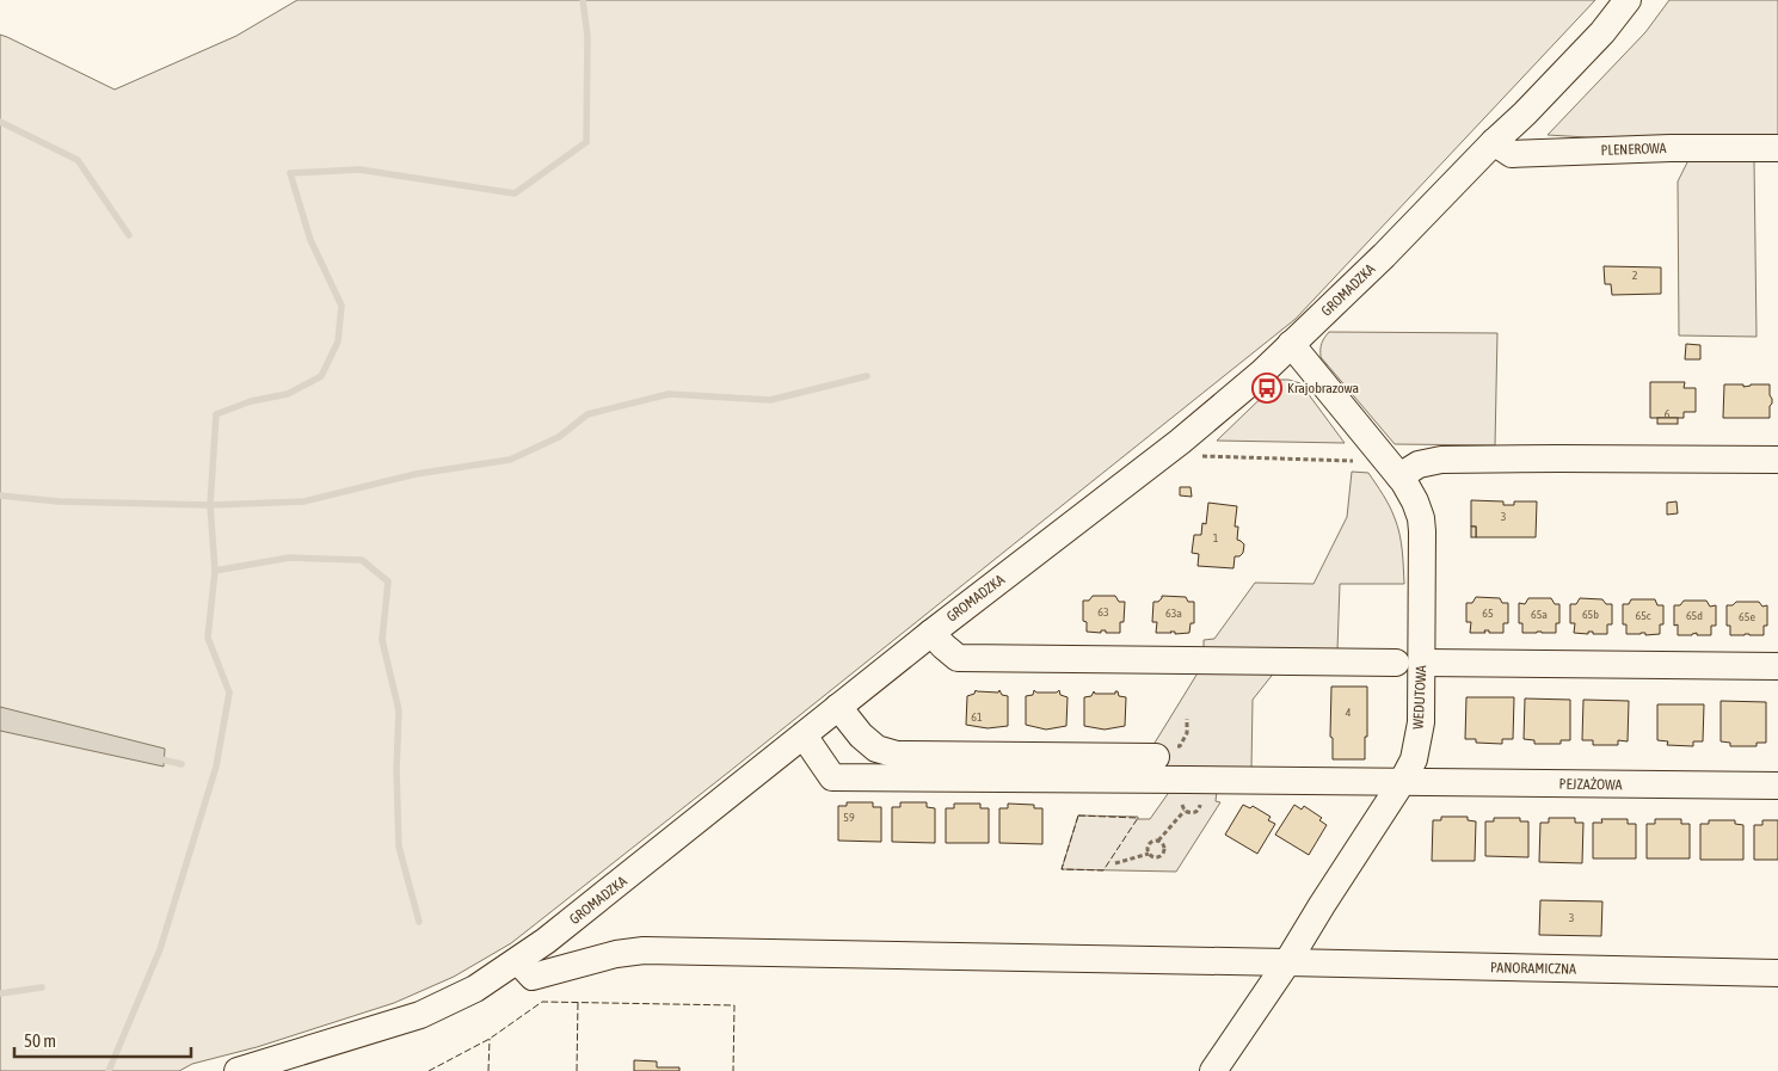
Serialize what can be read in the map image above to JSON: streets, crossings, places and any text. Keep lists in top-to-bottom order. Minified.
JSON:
{"streets":{"street":["PLENEROWA","GROMADZKA","WEDUTOWA","PEJZAŻOWA","PANORAMICZNA"]},"crossings":[["PLENEROWA","GROMADZKA"],["GROMADZKA","WEDUTOWA"],["GROMADZKA","PEJZAŻOWA"],["GROMADZKA","PANORAMICZNA"],["WEDUTOWA","PEJZAŻOWA"],["WEDUTOWA","PANORAMICZNA"]],"places":{"bus stop":["Krajobrazowa"]},"house_numbers":["2","6","3","1","63","63a","65","65a","65b","65c","65d","65e","4","61","59","3"],"scale_bar":"50 m"}
